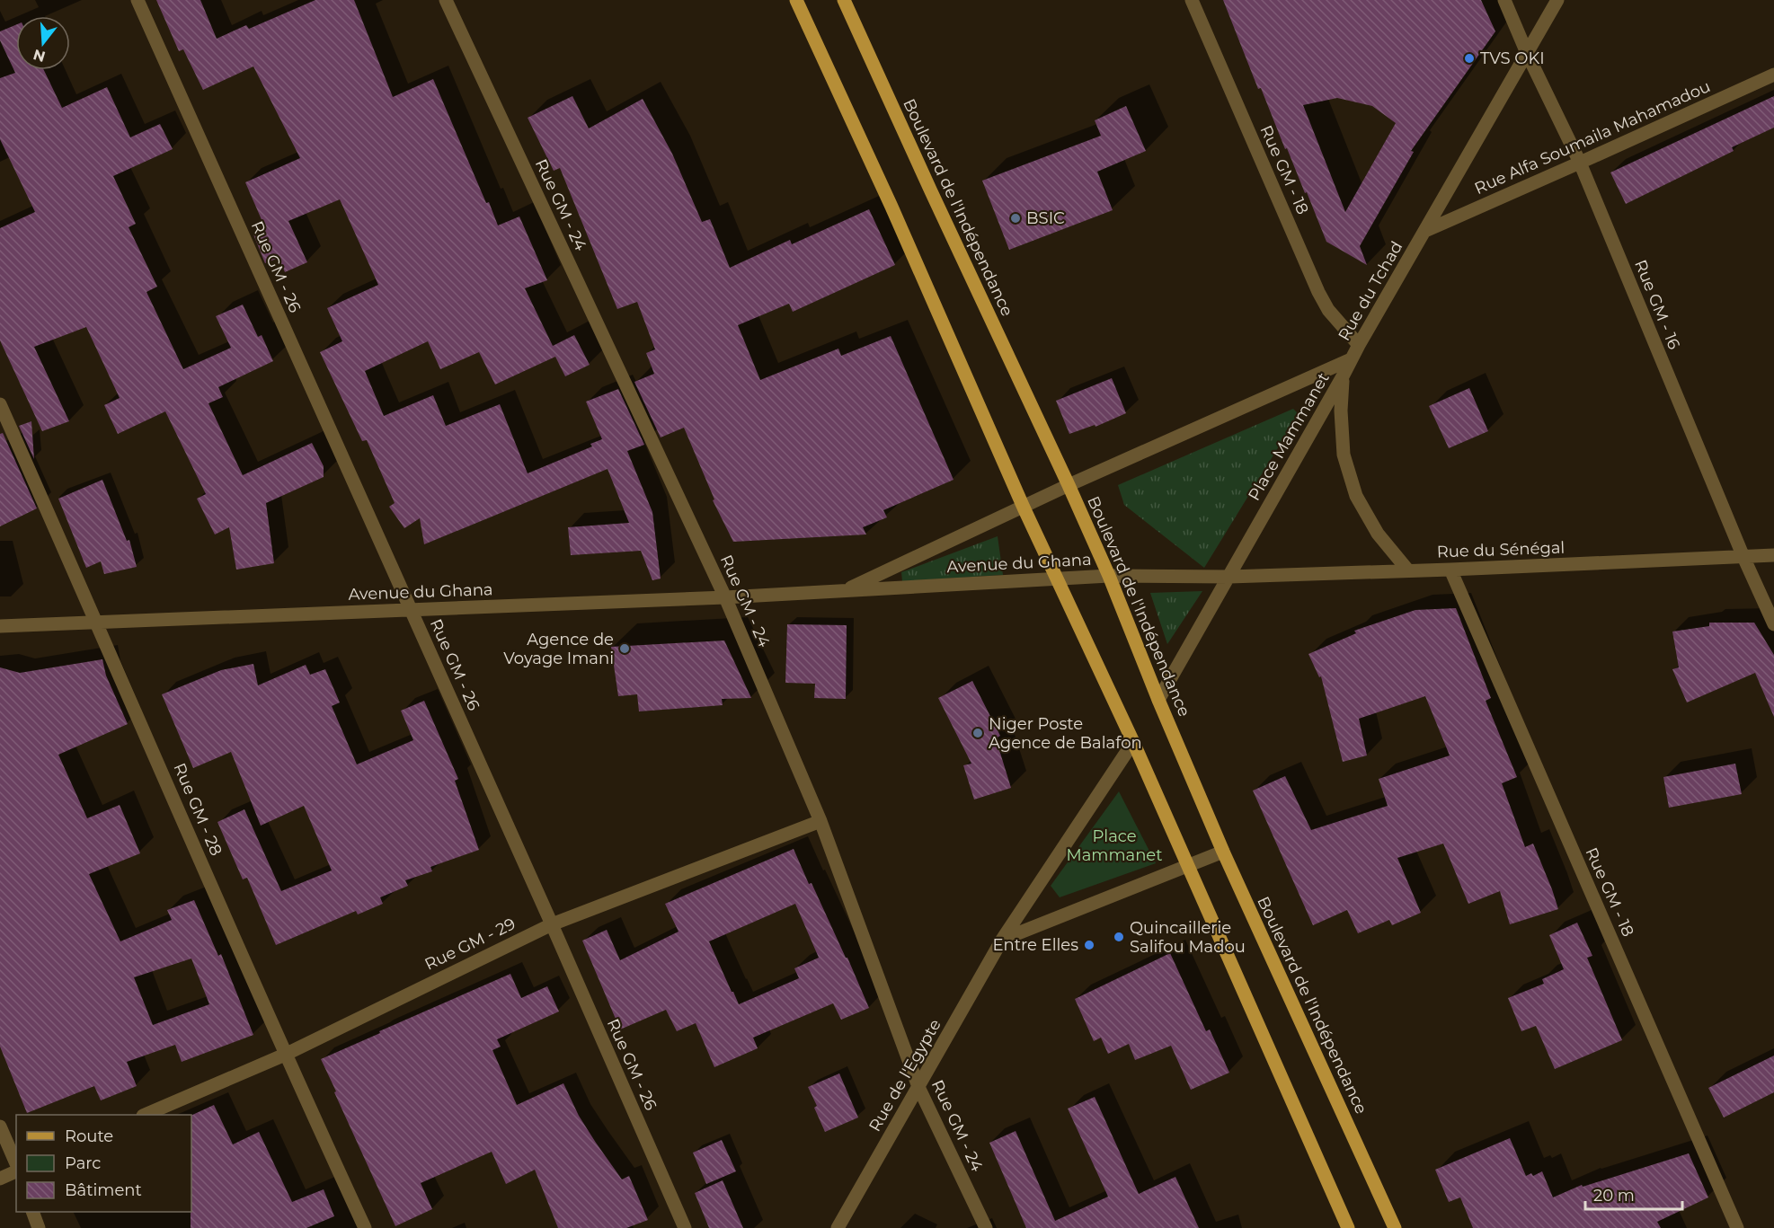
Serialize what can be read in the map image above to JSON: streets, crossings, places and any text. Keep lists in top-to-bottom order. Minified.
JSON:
{"streets":{"main road":["Boulevard de l'Indépendance"],"street":["Rue Alfa Soumaila Mahamadou","Rue GM - 18","Rue GM - 24","Rue GM - 26","Rue du Tchad","Rue GM - 16","Place Mammanet","Rue du Sénégal","Avenue du Ghana","Rue GM - 28","Rue GM - 29","Rue de l'Egypte"]},"crossings":[["Rue Alfa Soumaila Mahamadou","Rue du Tchad"],["Rue Alfa Soumaila Mahamadou","Rue GM - 16"],["Rue GM - 18","Rue du Tchad"],["Rue GM - 18","Rue du Sénégal"],["Rue GM - 24","Avenue du Ghana"],["Rue GM - 24","Rue GM - 29"],["Rue GM - 24","Rue de l'Egypte"],["Boulevard de l'Indépendance","Rue du Tchad"],["Boulevard de l'Indépendance","Place Mammanet"],["Boulevard de l'Indépendance","Avenue du Ghana"],["Rue GM - 26","Avenue du Ghana"],["Rue GM - 26","Rue GM - 29"],["Rue du Tchad","Rue GM - 16"],["Rue du Tchad","Place Mammanet"],["Rue du Tchad","Avenue du Ghana"],["Rue GM - 16","Rue du Sénégal"],["Place Mammanet","Rue du Sénégal"],["Place Mammanet","Avenue du Ghana"],["Rue du Sénégal","Avenue du Ghana"],["Avenue du Ghana","Rue GM - 28"],["Rue GM - 28","Rue GM - 29"]],"parks":["Place Mammanet"],"places":["TVS OKI","BSIC","Agence de Voyage Imani","Niger Poste Agence de Balafon","Quincaillerie Salifou Madou","Entre Elles"],"legend":["Route","Parc","Bâtiment"],"scale_bar":"20 m","north":"bottom"}
